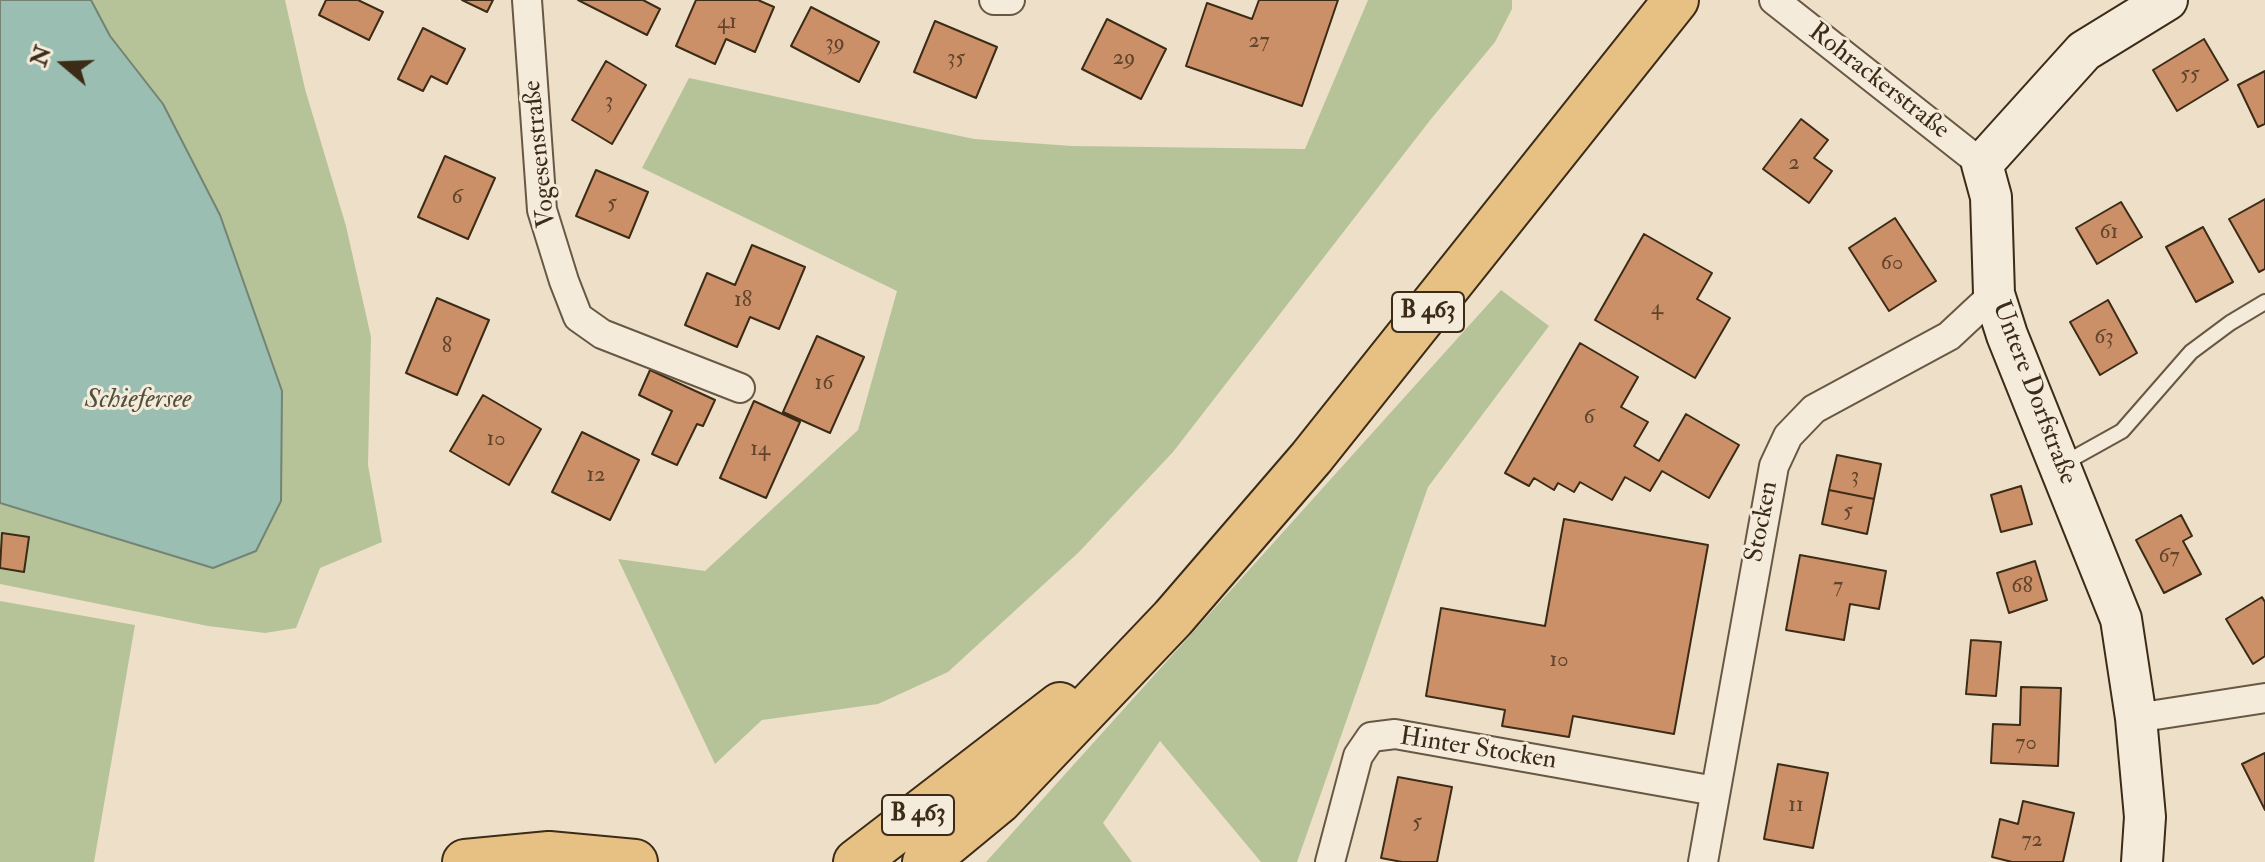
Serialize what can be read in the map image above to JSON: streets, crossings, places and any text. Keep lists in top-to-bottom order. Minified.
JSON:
{"streets":{"highway":["B 463"],"street":["Rohrackerstraße","Vogesenstraße","Untere Dorfstraße","Stocken","Hinter Stocken"]},"crossings":[["Rohrackerstraße","Untere Dorfstraße"],["Untere Dorfstraße","Stocken"],["Stocken","Hinter Stocken"]],"water":["Schiefersee"],"house_numbers":["41","27","39","35","29","55","3","2","6","5","61","60","18","4","63","8","16","6","10","14","12","3","5","67","7","68","10","70","11","5","72"],"north":"left"}
